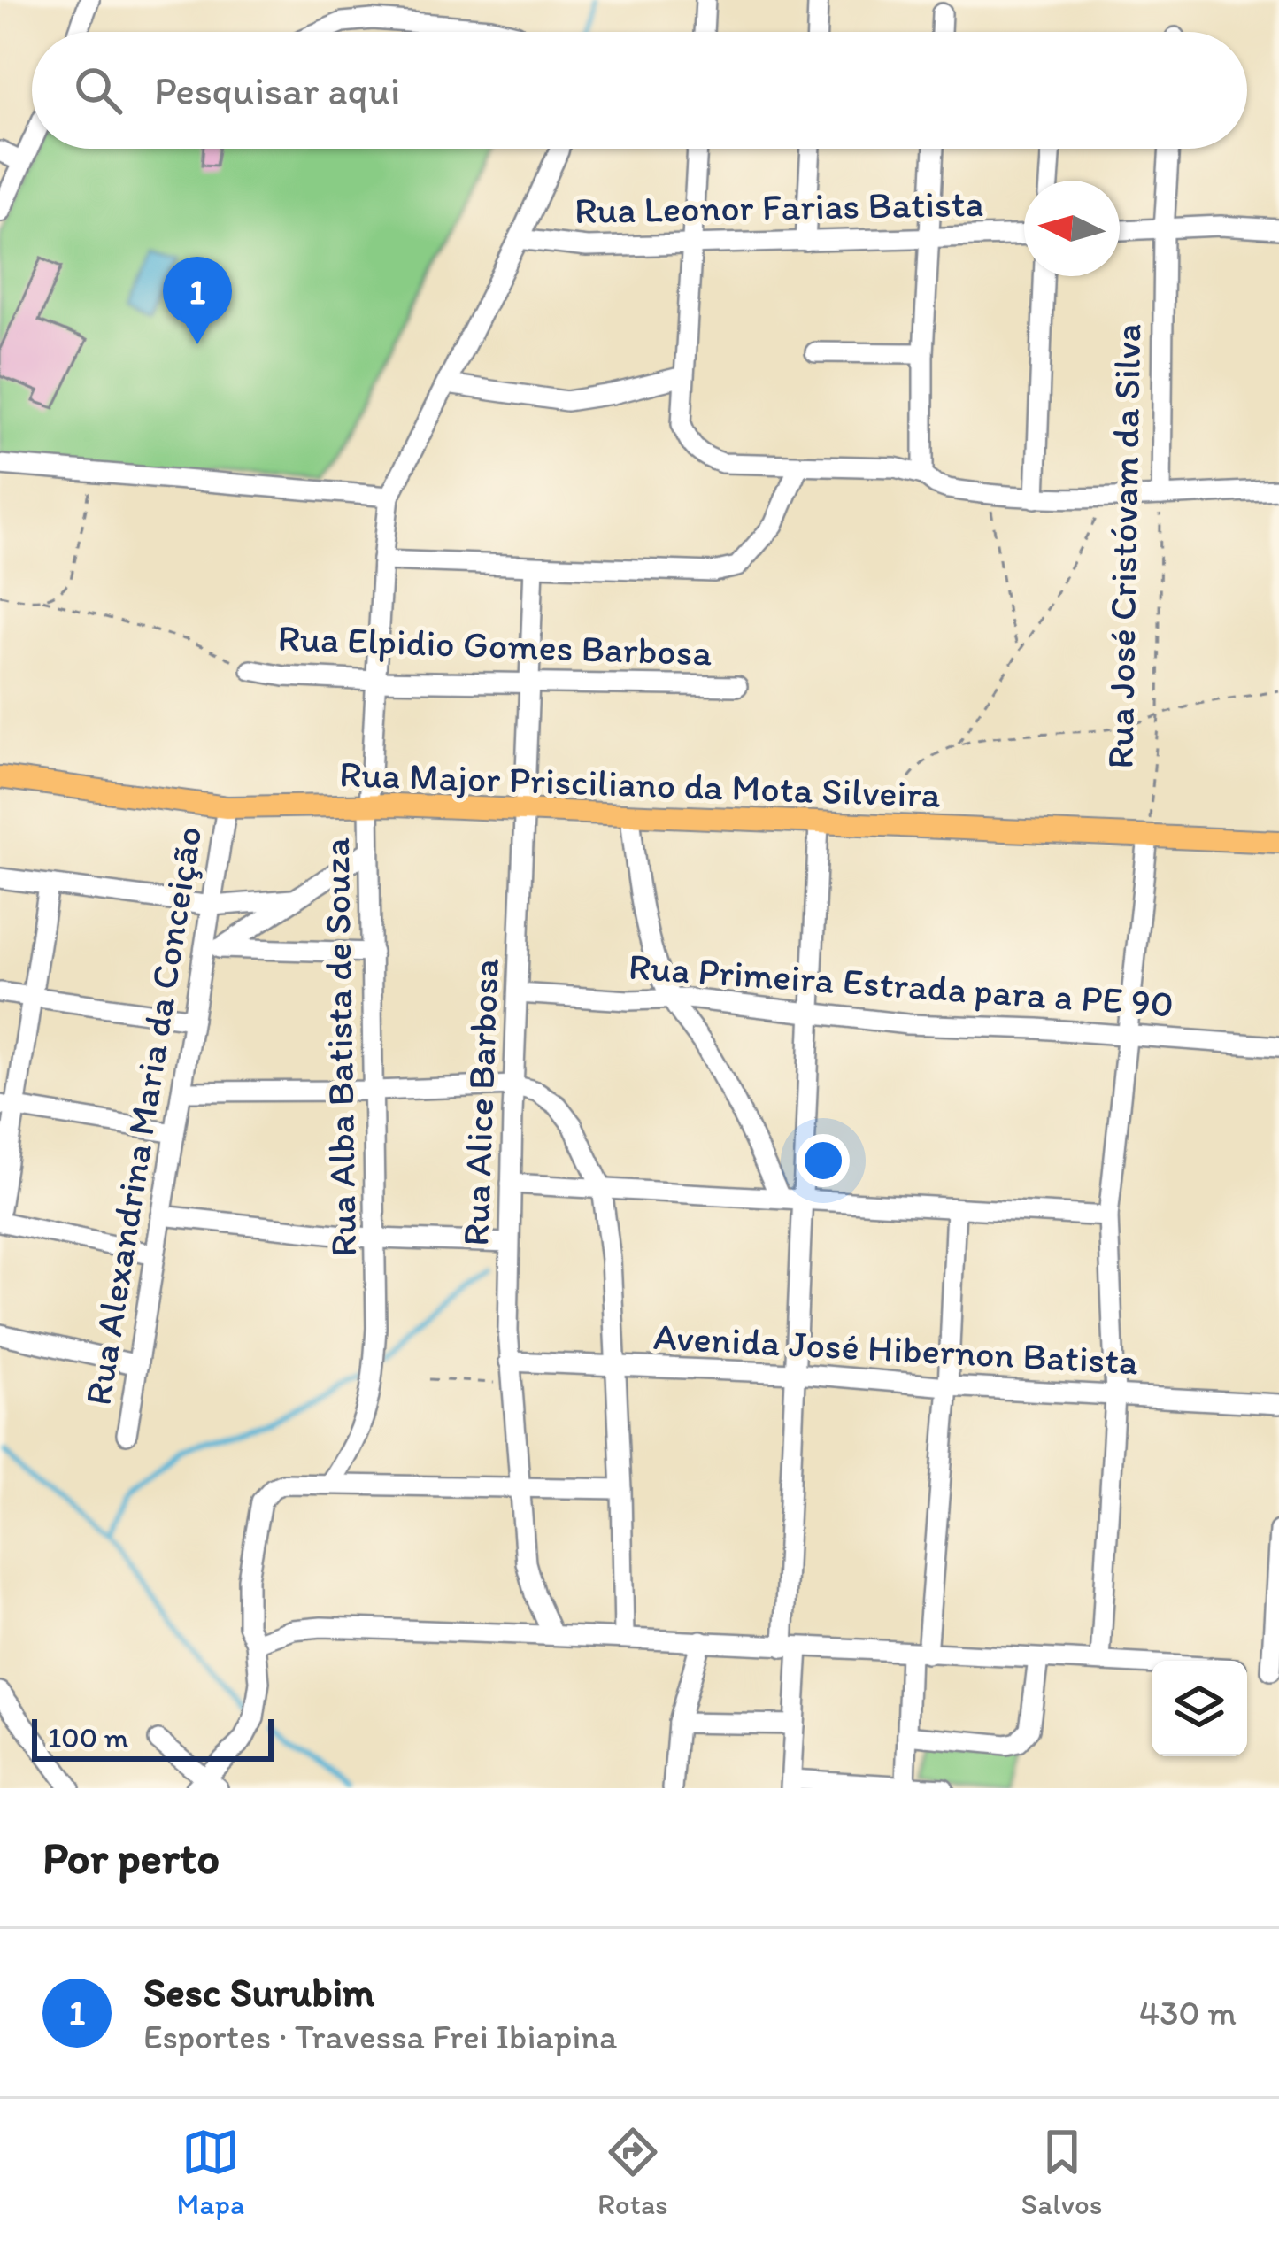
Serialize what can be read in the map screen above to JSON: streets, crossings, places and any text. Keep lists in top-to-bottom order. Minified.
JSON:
{"streets":{"main road":["Rua Major Prisciliano da Mota Silveira"],"street":["Rua Leonor Farias Batista","Rua José Cristóvam da Silva","Rua Elpidio Gomes Barbosa","Rua Primeira Estrada para a PE 90","Rua Alba Batista de Souza","Rua Alice Barbosa","Rua Alexandrina Maria da Conceição","Avenida José Hibernon Batista"]},"crossings":[["Rua Leonor Farias Batista","Rua Alba Batista de Souza"],["Rua José Cristóvam da Silva","Rua Major Prisciliano da Mota Silveira"],["Rua Elpidio Gomes Barbosa","Rua Alba Batista de Souza"],["Rua Elpidio Gomes Barbosa","Rua Alice Barbosa"],["Rua Major Prisciliano da Mota Silveira","Rua Alba Batista de Souza"],["Rua Major Prisciliano da Mota Silveira","Rua Alice Barbosa"],["Rua Major Prisciliano da Mota Silveira","Rua Alexandrina Maria da Conceição"],["Rua Primeira Estrada para a PE 90","Rua Alice Barbosa"],["Rua Alice Barbosa","Avenida José Hibernon Batista"]],"scale_bar":"100 m","north":"left","page":{"search":"Pesquisar aqui","pins":"1","scale":"100 m","heading":"Por perto","list":[{"mark":"1","name":"Sesc Surubim","note":"Esportes · Travessa Frei Ibiapina","value":"430 m"}],"nav":["Mapa","Rotas","Salvos"]}}
